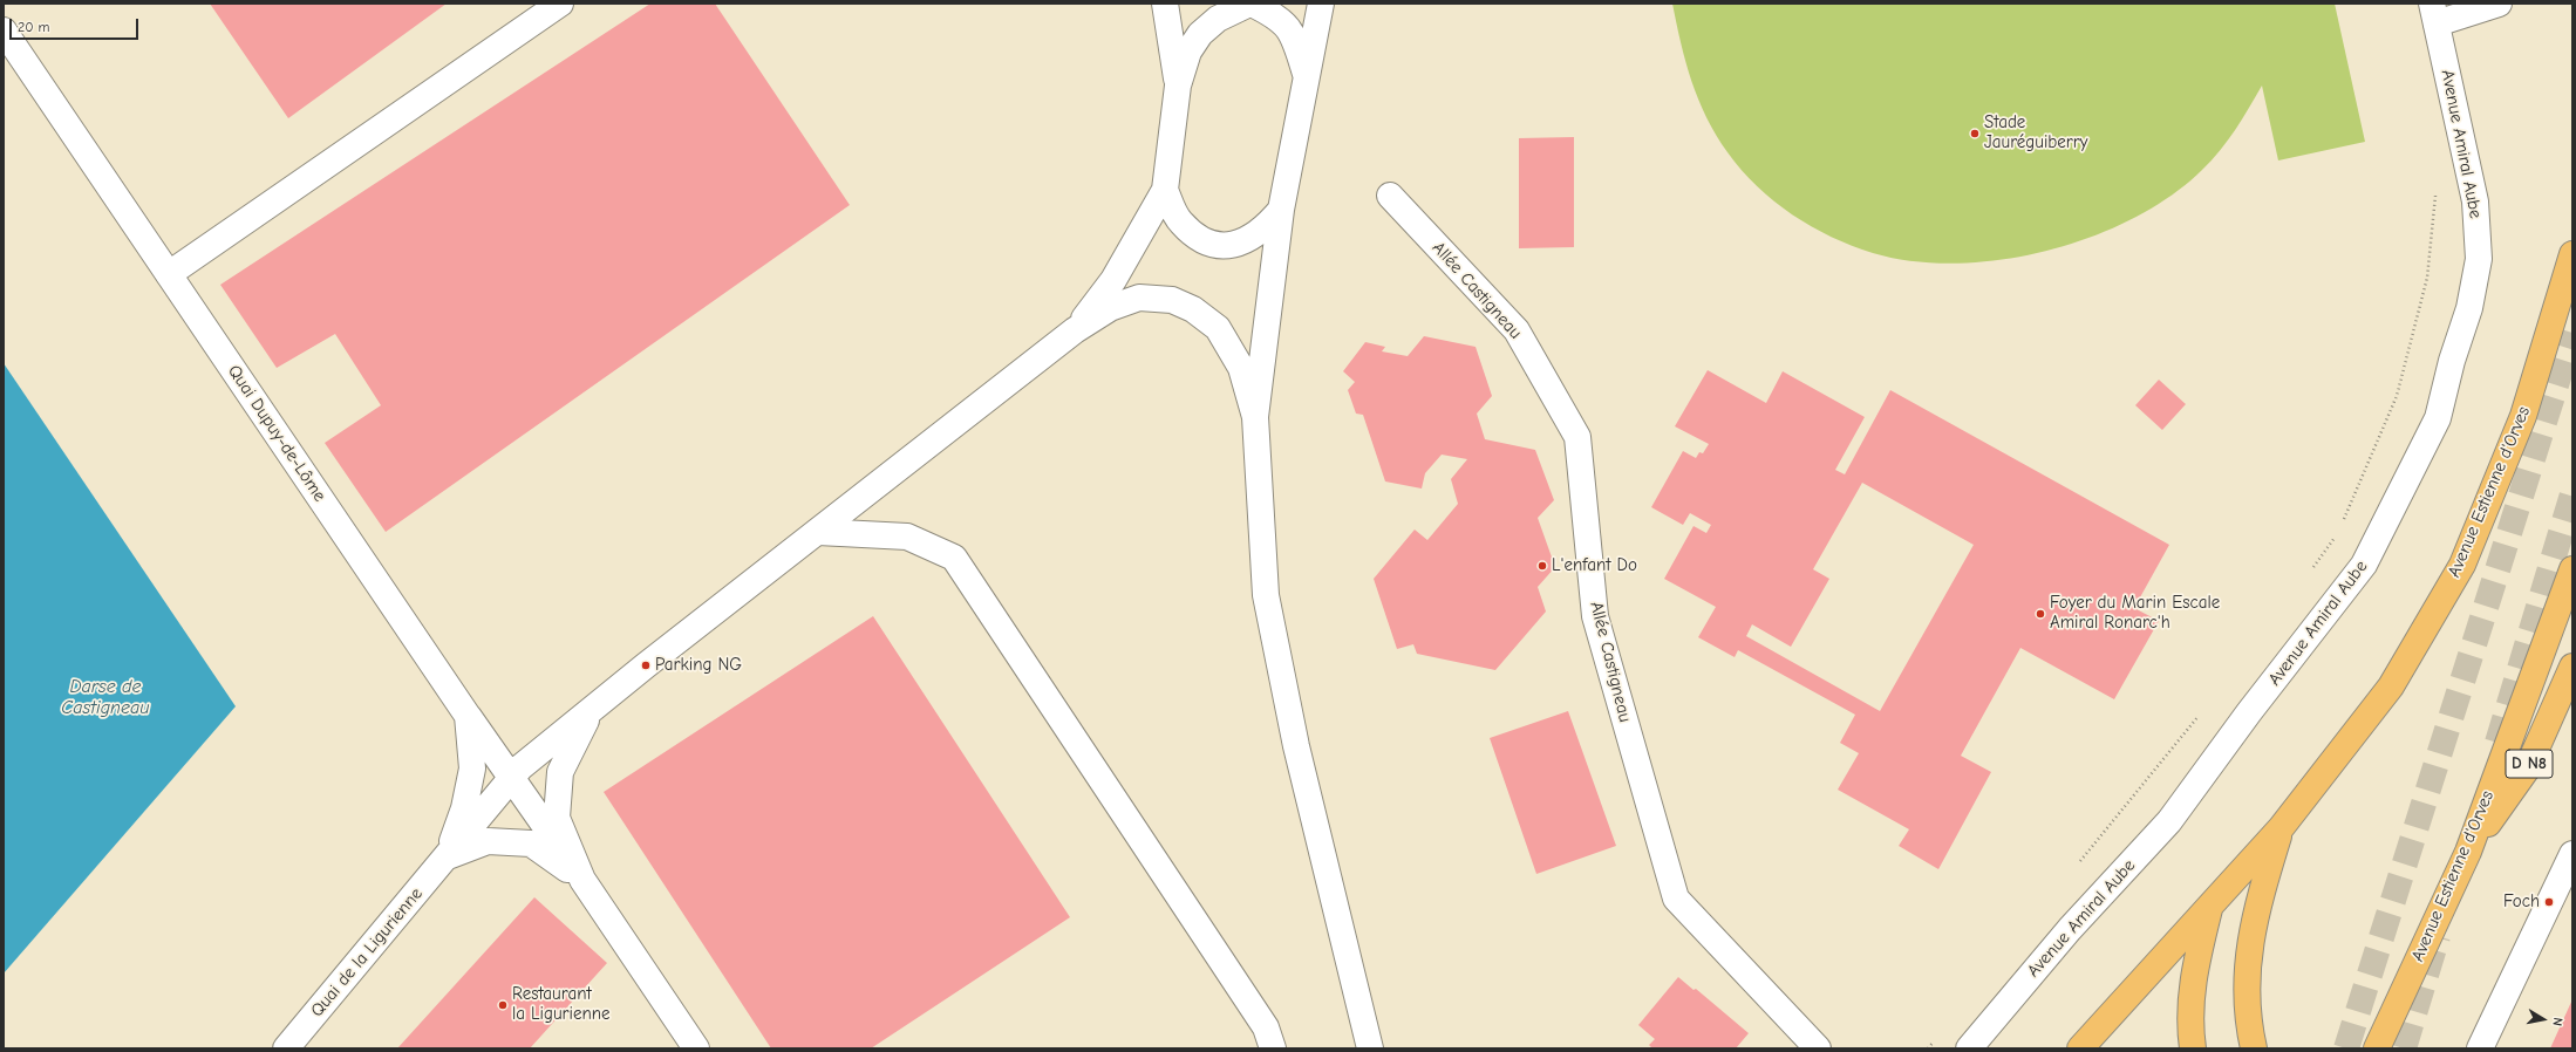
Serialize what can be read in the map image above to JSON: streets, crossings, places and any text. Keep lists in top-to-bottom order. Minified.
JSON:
{"streets":{"main road":["Avenue Estienne d'Orves","D N8"],"street":["Avenue Amiral Aube","Allée Castigneau","Quai Dupuy-de-Lôme","Quai de la Ligurienne"]},"crossings":[["Quai Dupuy-de-Lôme","Quai de la Ligurienne"],["Avenue Estienne d'Orves","D N8"]],"water":["Darse de Castigneau"],"places":["Stade Jauréguiberry","L'enfant Do","Foyer du Marin Escale Amiral Ronarc'h","Parking NG","Foch","Restaurant la Ligurienne"],"scale_bar":"20 m","north":"right"}
